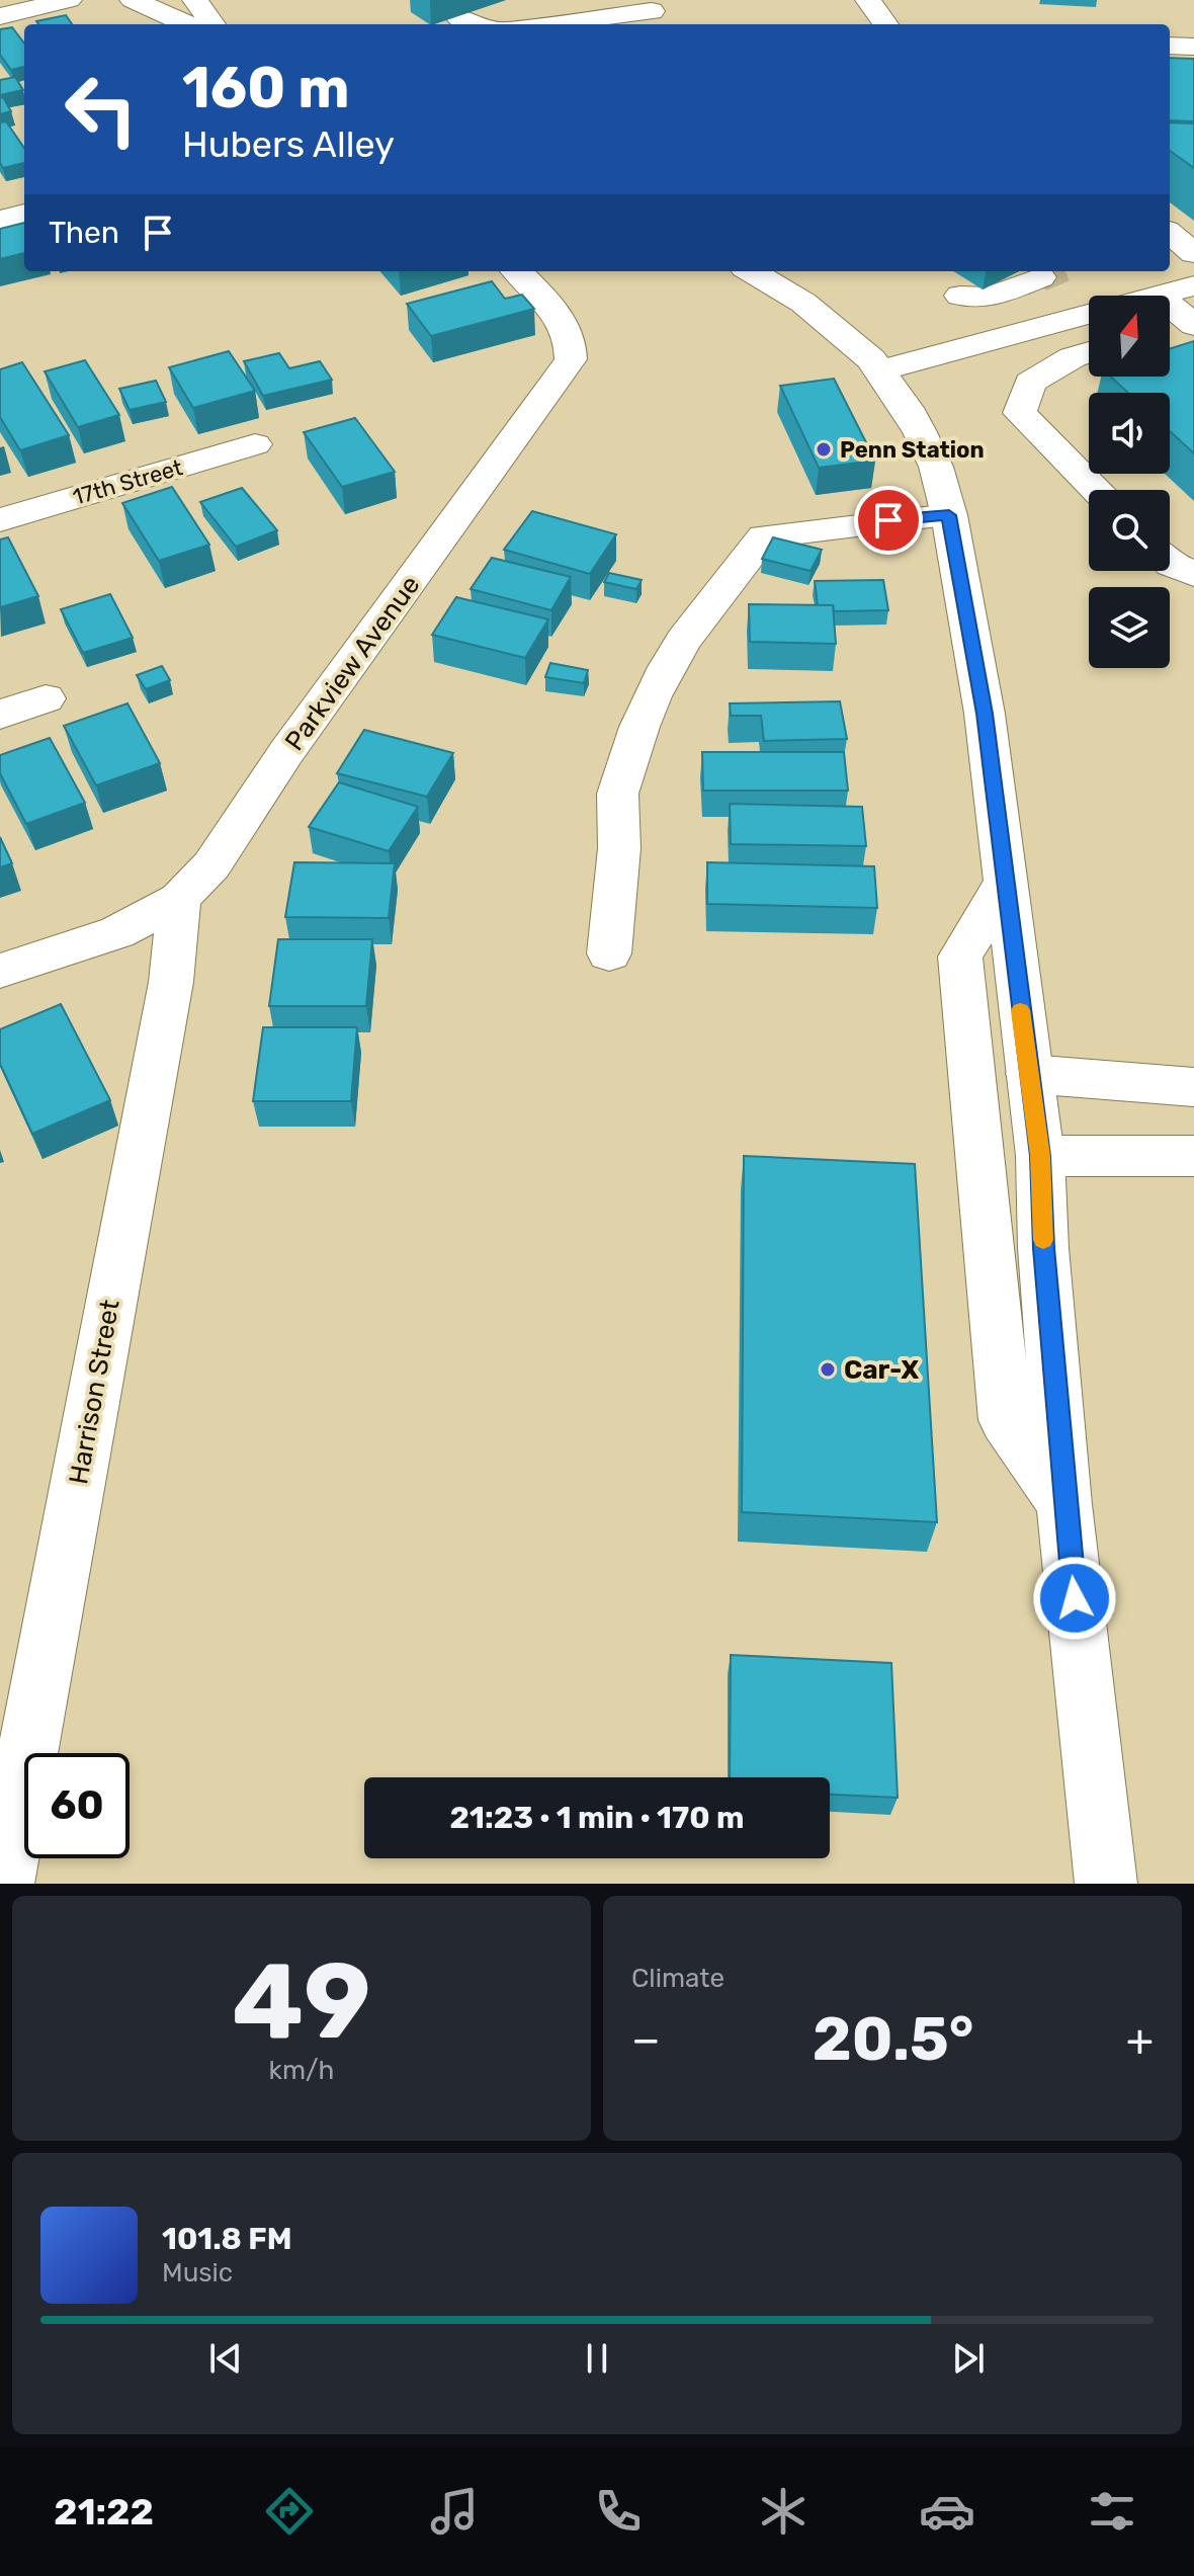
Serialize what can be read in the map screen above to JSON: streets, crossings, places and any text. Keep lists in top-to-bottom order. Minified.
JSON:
{"streets":{"main road":["17th Street","Parkview Avenue","Harrison Street"]},"crossings":[["Parkview Avenue","Harrison Street"]],"places":["Penn Station","Car-X"],"north":"top","page":{"turn":["160 m","Hubers Alley"],"then":"Then","limit":"60","trip":"21:23 · 1 min · 170 m","tile":[["49","km/h"],"Climate"],"heat":["−","20.5°","+"],"song":["101.8 FM","Music"],"tabs":"21:22"}}
